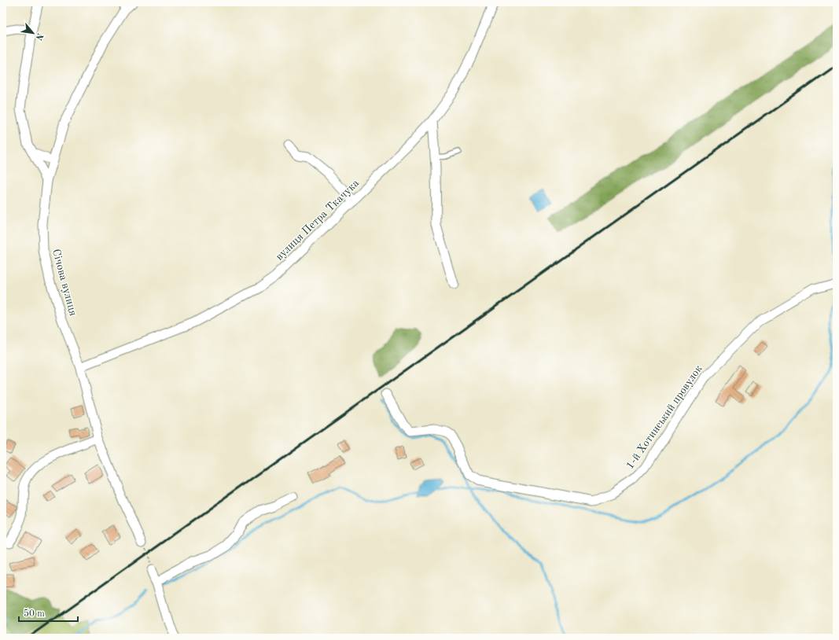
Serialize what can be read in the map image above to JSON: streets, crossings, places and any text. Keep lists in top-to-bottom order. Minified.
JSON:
{"streets":{"street":["вулиця Петра Ткачука","Січова вулиця","1-й Хотинський провулок"]},"crossings":[["вулиця Петра Ткачука","Січова вулиця"]],"scale_bar":"50 m","north":"bottom right"}
